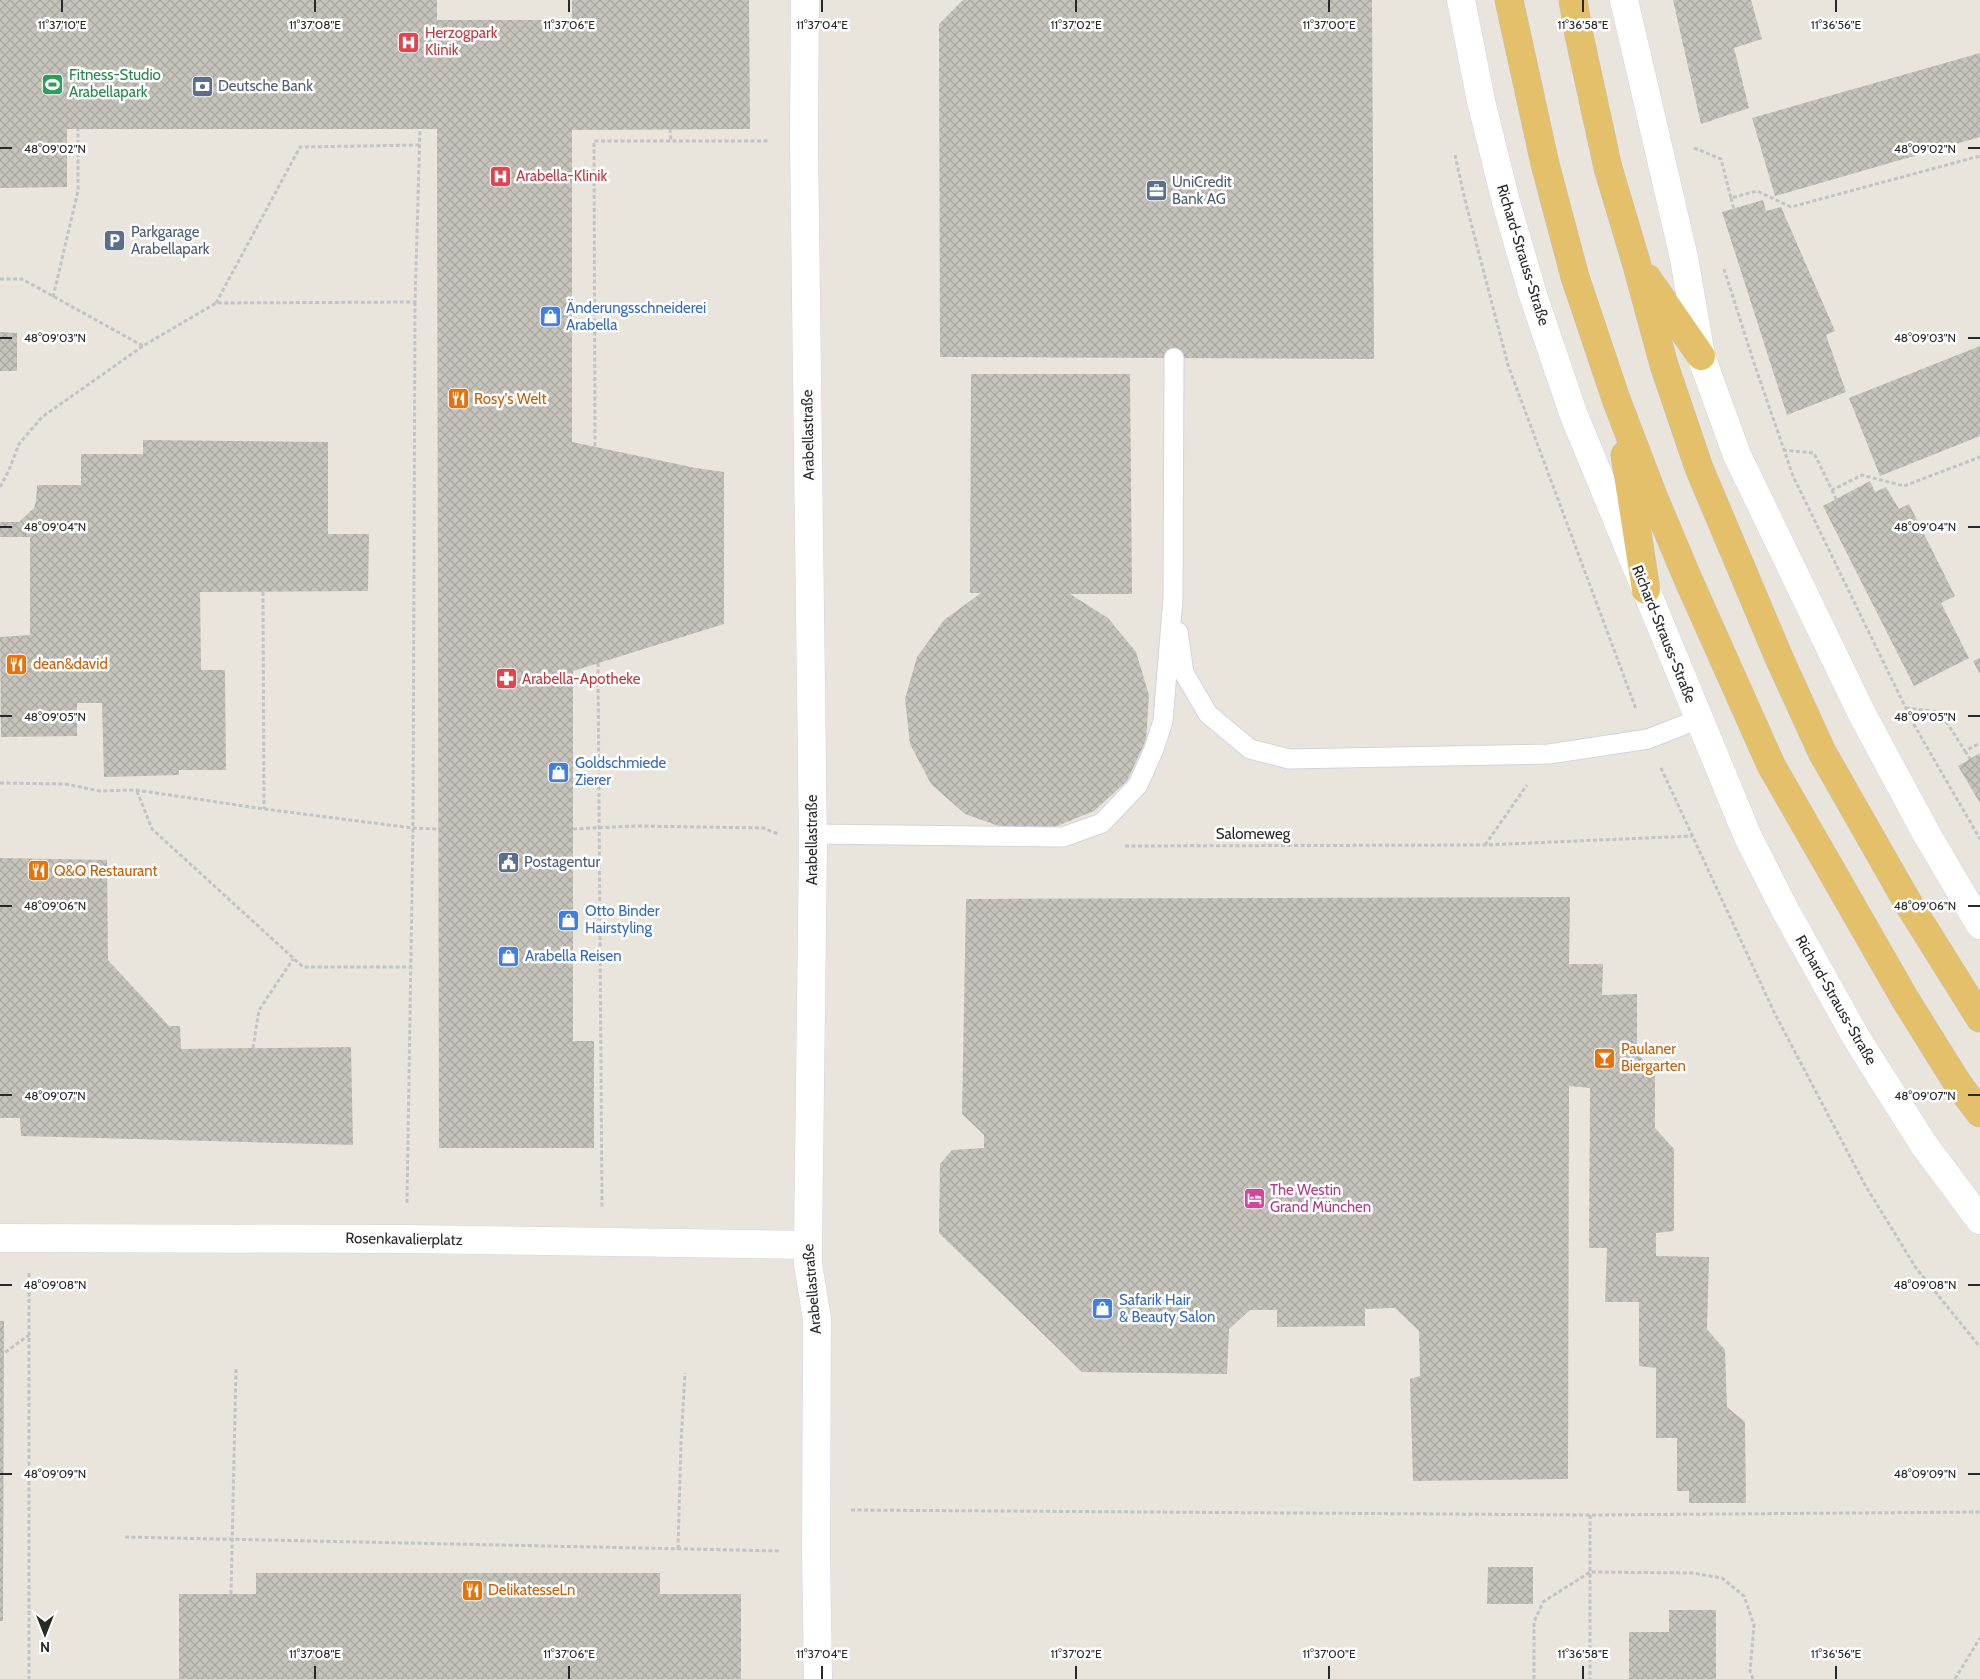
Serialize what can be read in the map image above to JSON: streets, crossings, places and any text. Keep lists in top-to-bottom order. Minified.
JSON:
{"streets":{"street":["Richard-Strauss-Straße","Arabellastraße","Rosenkavalierplatz"],"path":["Salomeweg"]},"crossings":[["Arabellastraße","Rosenkavalierplatz"]],"places":{"hospital":["Herzogpark Klinik","Arabella-Klinik"],"sports":["Fitness-Studio Arabellapark"],"bank":["Deutsche Bank"],"office":["UniCredit Bank AG"],"parking":["Parkgarage Arabellapark"],"shop":["Änderungsschneiderei Arabella","Goldschmiede Zierer","Otto Binder Hairstyling","Arabella Reisen","Safarik Hair & Beauty Salon"],"restaurant":["Rosy's Welt","dean&david","Q&Q Restaurant","DelikatesseLn"],"pharmacy":["Arabella-Apotheke"],"public building":["Postagentur"],"bar":["Paulaner Biergarten"],"hotel":["The Westin Grand München"]},"north":"bottom","coordinates":["11°37'10\"E","11°37'08\"E","11°37'06\"E","11°37'04\"E","11°37'02\"E","11°37'00\"E","11°36'58\"E","11°36'56\"E","48°09'02\"N","48°09'03\"N","48°09'04\"N","48°09'05\"N","48°09'06\"N","48°09'07\"N","48°09'08\"N","48°09'09\"N"]}
